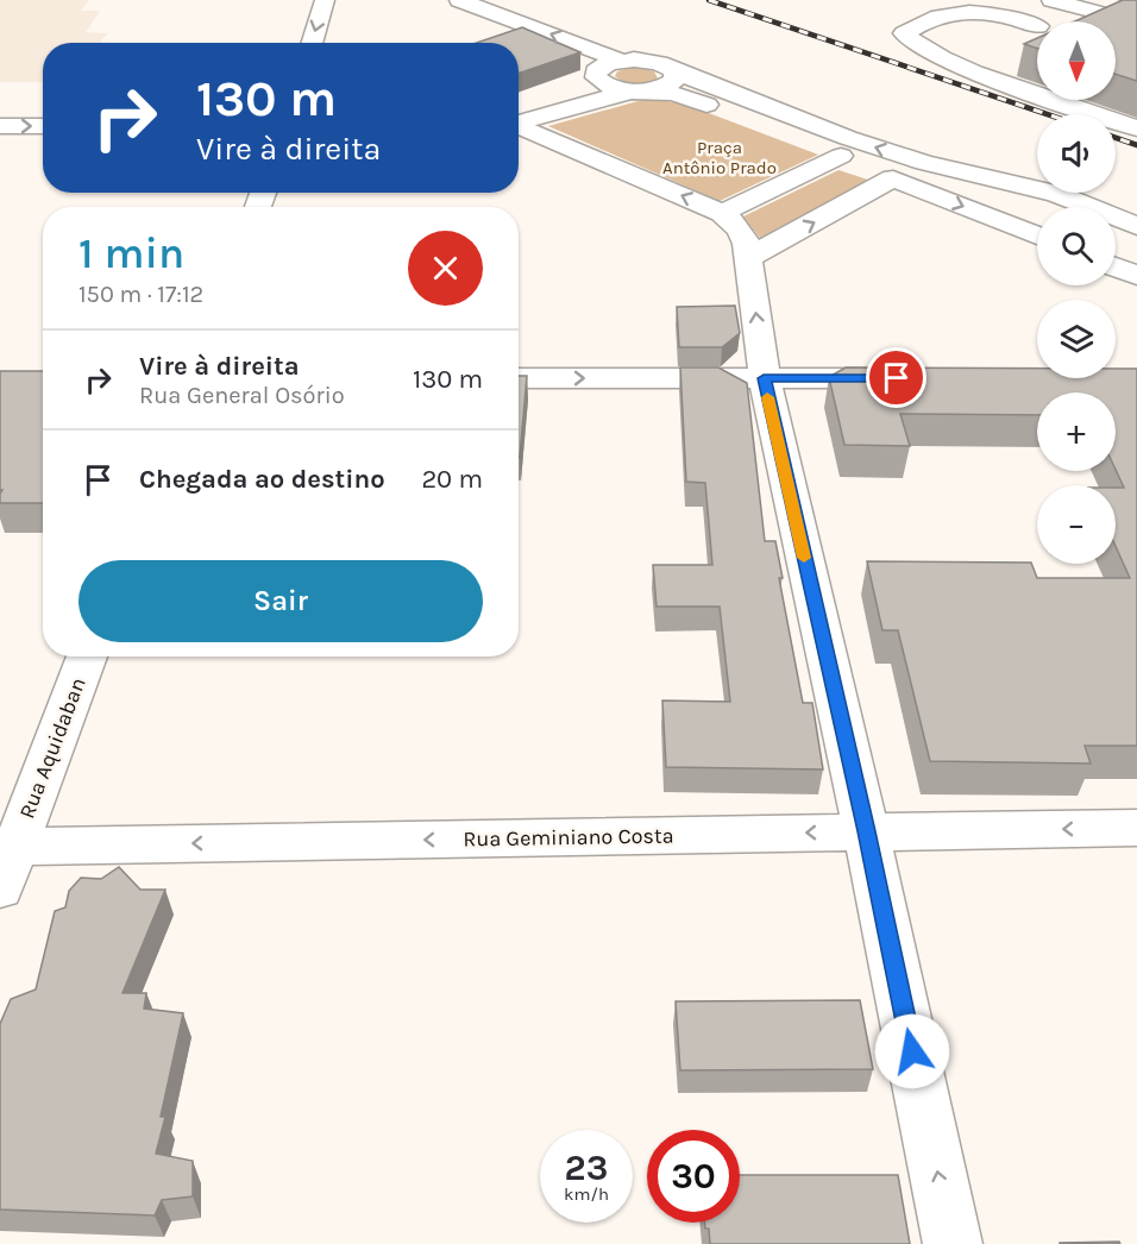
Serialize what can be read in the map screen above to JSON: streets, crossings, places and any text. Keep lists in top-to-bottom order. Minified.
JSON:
{"streets":{"street":["Rua Aquidaban","Rua Geminiano Costa"]},"crossings":[["Rua Aquidaban","Rua Geminiano Costa"]],"one_way":["Rua Geminiano Costa"],"parks":["Praça Antônio Prado"],"north":"bottom","page":{"map_buttons":["+","−"],"turn":["130 m","Vire à direita"],"heading":["1 min","150 m · 17:12"],"list":[{"name":"Vire à direita","note":"Rua General Osório","value":"130 m"},{"name":"Chegada ao destino","value":"20 m"}],"buttons":"Sair","speed":"23 km/h","limit":"30"}}
